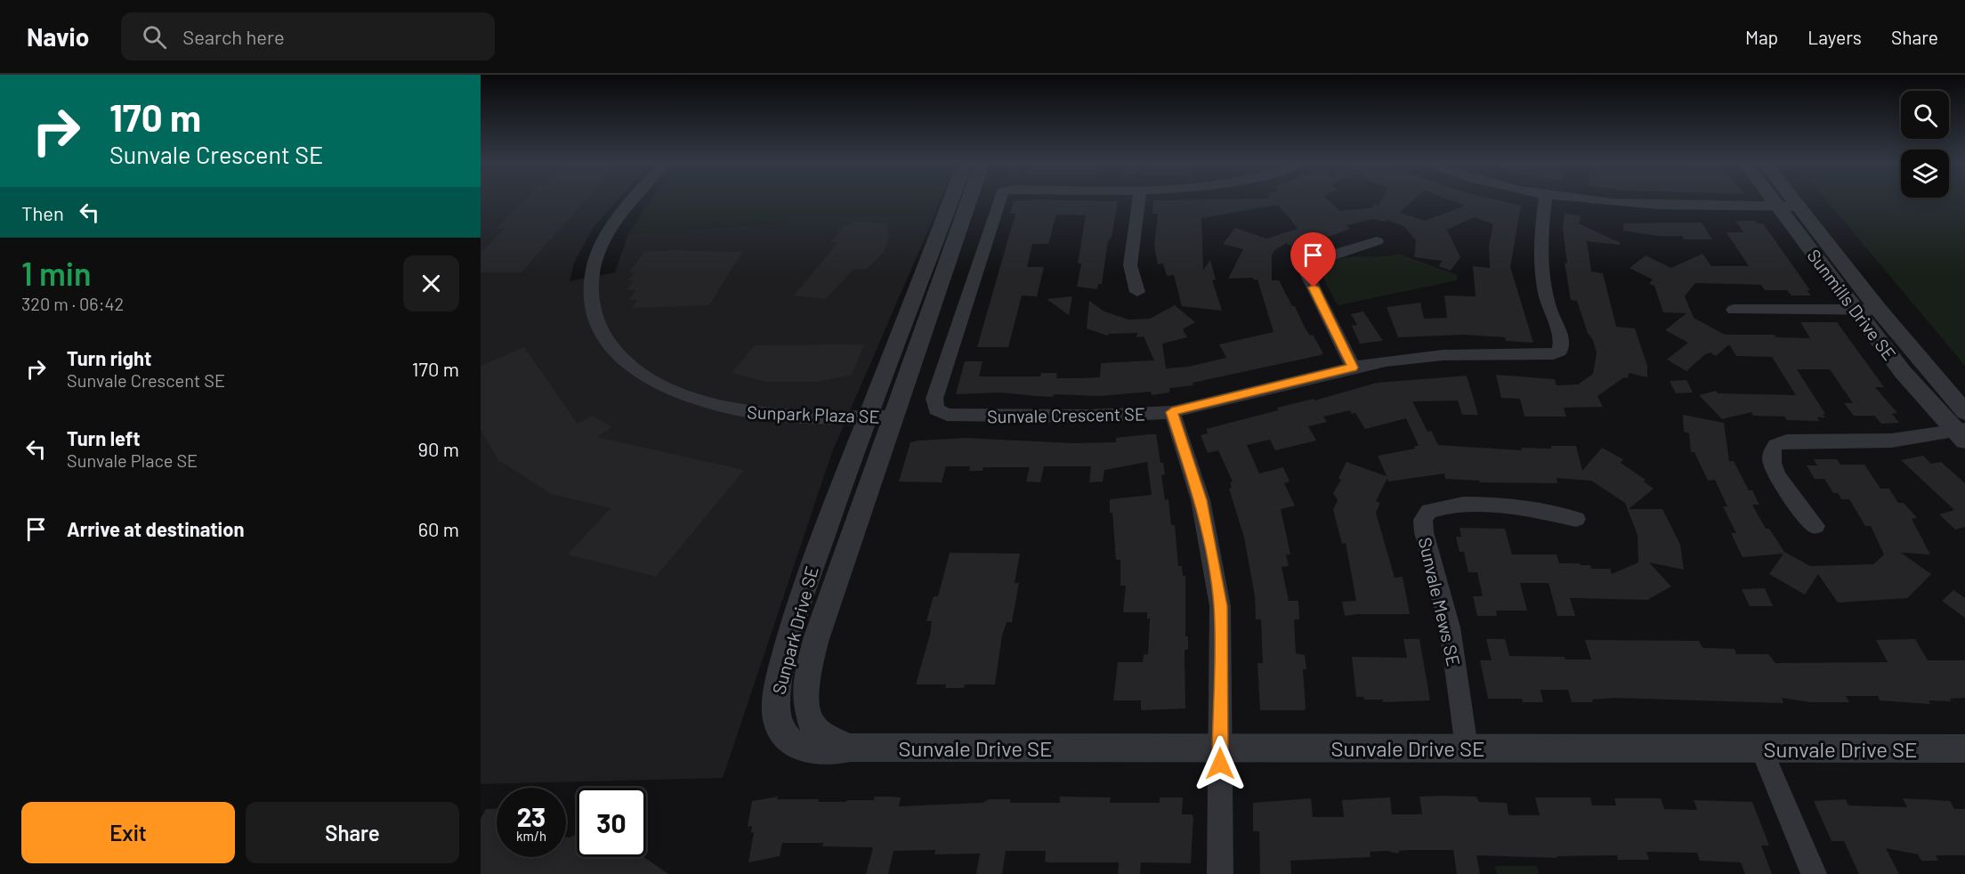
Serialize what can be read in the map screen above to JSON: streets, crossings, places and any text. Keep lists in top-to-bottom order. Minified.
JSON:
{"streets":{"street":["Sunmills Drive SE","Sunpark Plaza SE","Sunvale Crescent SE","Sunvale Mews SE","Sunpark Drive SE","Sunvale Drive SE"]},"crossings":[["Sunpark Plaza SE","Sunpark Drive SE"],["Sunvale Mews SE","Sunvale Drive SE"],["Sunpark Drive SE","Sunvale Drive SE"]],"page":{"header":"Navio","search":"Search here","nav":["Map","Layers","Share"],"turn":["170 m","Sunvale Crescent SE"],"then":"Then","heading":["1 min","320 m · 06:42"],"list":[{"name":"Turn right","note":"Sunvale Crescent SE","value":"170 m"},{"name":"Turn left","note":"Sunvale Place SE","value":"90 m"},{"name":"Arrive at destination","value":"60 m"}],"speed":"23 km/h","limit":"30","buttons":["Exit","Share"]}}
